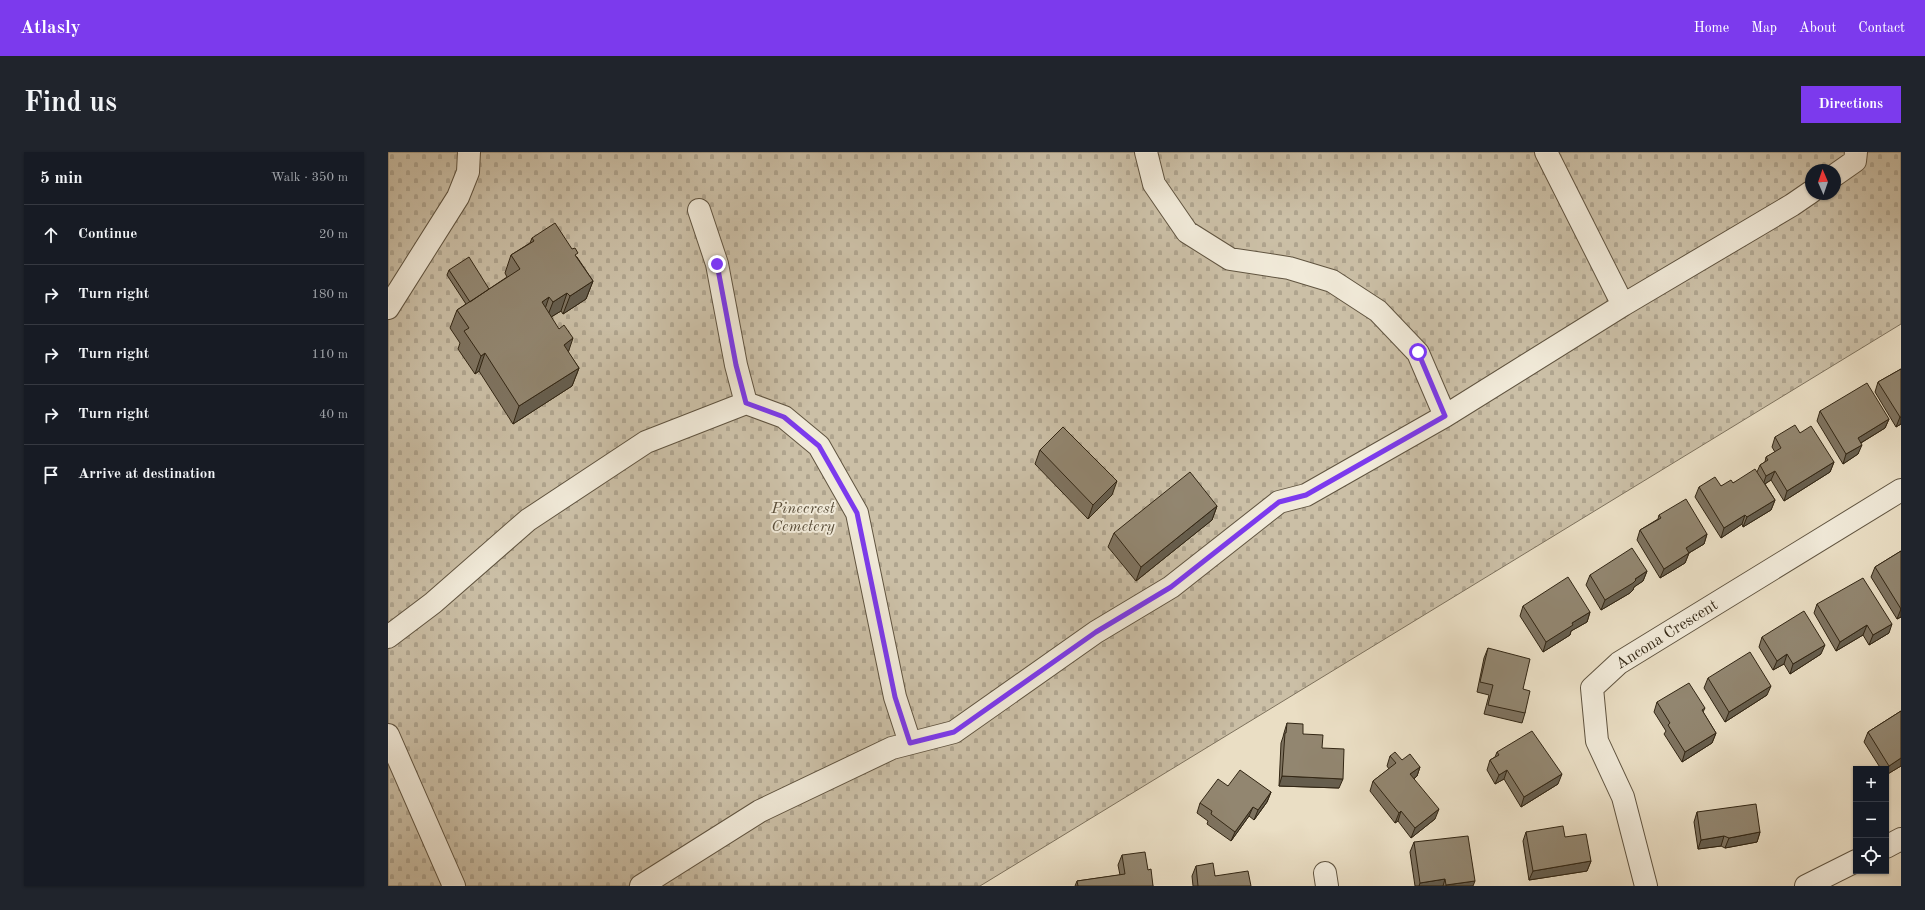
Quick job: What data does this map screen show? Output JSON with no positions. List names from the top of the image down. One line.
{"streets":{"street":["Ancona Crescent"]},"parks":["Pinecrest Cemetery"],"north":"top","page":{"header":"Atlasly","nav":["Home","Map","About","Contact"],"buttons":"Directions","title":"Find us","heading":["5 min","Walk · 350 m"],"list":[["Continue","20 m"],["Turn right","180 m"],["Turn right","110 m"],["Turn right","40 m"],"Arrive at destination"],"map_buttons":["+","−"]}}
